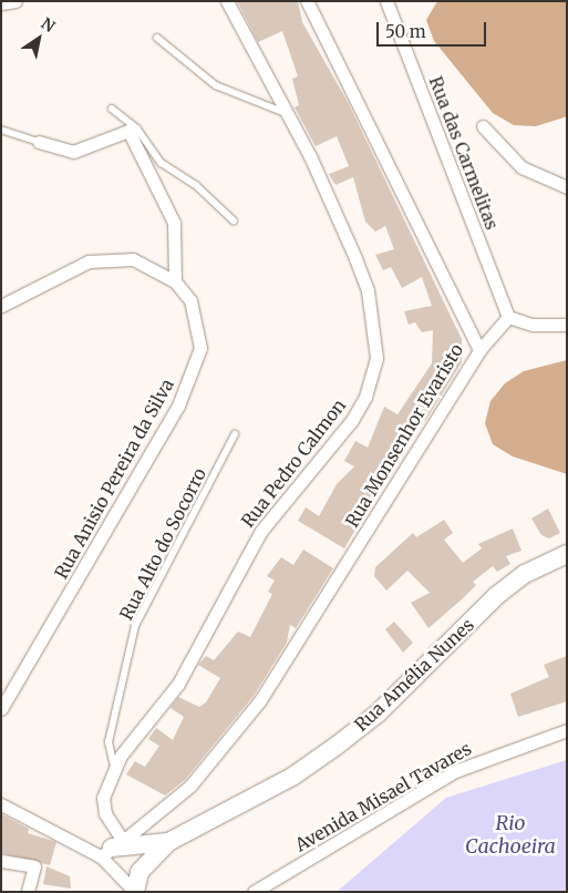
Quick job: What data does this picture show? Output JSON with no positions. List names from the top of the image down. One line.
{"streets":{"main road":["Rua Amélia Nunes"],"street":["Rua das Carmelitas","Rua Monsenhor Evaristo","Rua Pedro Calmon","Rua Anisio Pereira da Silva","Avenida Misael Tavares"],"lane":["Rua Alto do Socorro"]},"crossings":[["Rua Monsenhor Evaristo","Rua Pedro Calmon"],["Rua Pedro Calmon","Rua Alto do Socorro"]],"water":["Rio Cachoeira"],"scale_bar":"50 m","north":"top right"}
